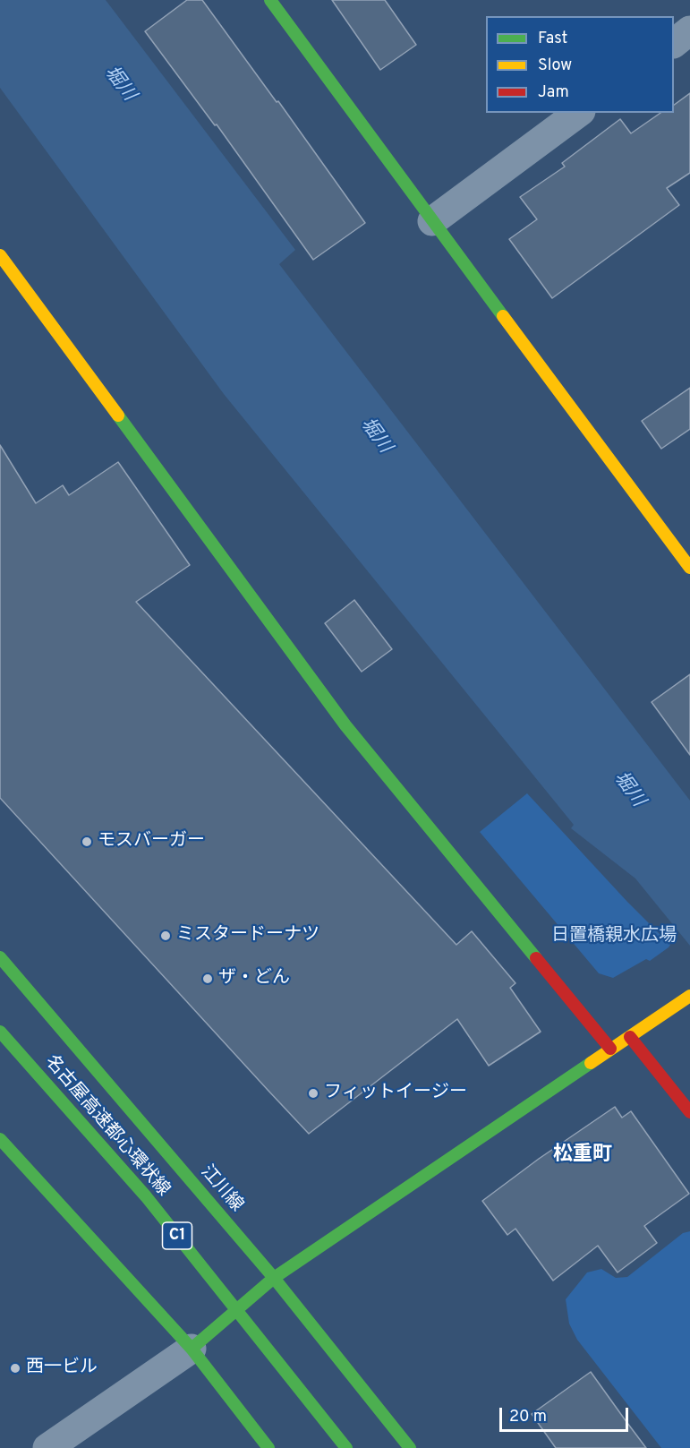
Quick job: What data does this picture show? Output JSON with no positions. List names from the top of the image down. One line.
{"streets":{"main road":["名古屋高速都心環状線","江川線","C1"]},"districts":["松重町"],"water":["堀川"],"parks":["日置橋親水広場"],"places":["モスバーガー","ミスタードーナツ","ザ・どん","フィットイージー","西一ビル"],"legend":["Fast","Slow","Jam"],"scale_bar":"20 m"}
